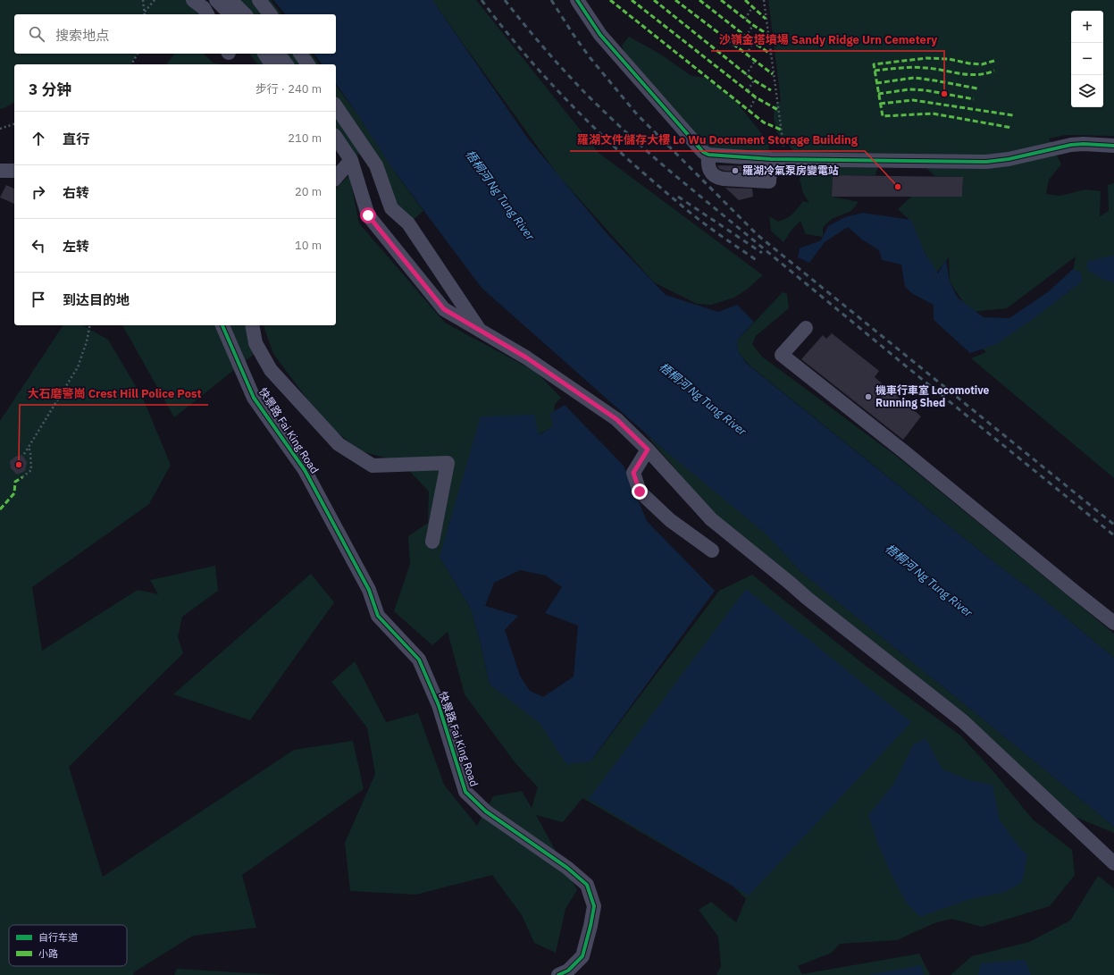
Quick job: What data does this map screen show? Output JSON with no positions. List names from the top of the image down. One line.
{"streets":{"street":["快景路 Fai King Road"]},"water":["梧桐河 Ng Tung River"],"places":["沙嶺金塔墳場 Sandy Ridge Urn Cemetery","羅湖冷氣泵房變電站","羅湖文件儲存大樓 Lo Wu Document Storage Building","機車行車室 Locomotive Running Shed","大石磨警崗 Crest Hill Police Post"],"legend":["自行车道","小路"],"page":{"map_buttons":["+","−"],"search":"搜索地点","heading":["3 分钟","步行 · 240 m"],"list":[["直行","210 m"],["右转","20 m"],["左转","10 m"],"到达目的地"]}}
